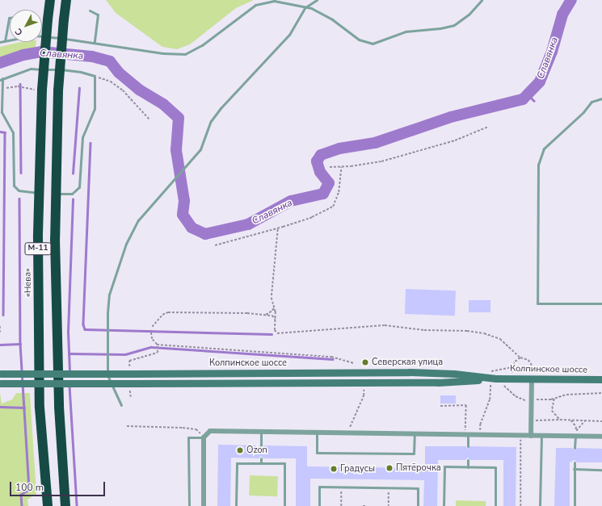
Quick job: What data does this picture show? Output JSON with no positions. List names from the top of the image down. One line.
{"streets":{"highway":["М-11","«Нева»"],"main road":["Колпинское шоссе"]},"water":["Славянка"],"places":["Северская улица","Ozon","Пятёрочка","Градусы"],"scale_bar":"100 m","north":"bottom left"}
